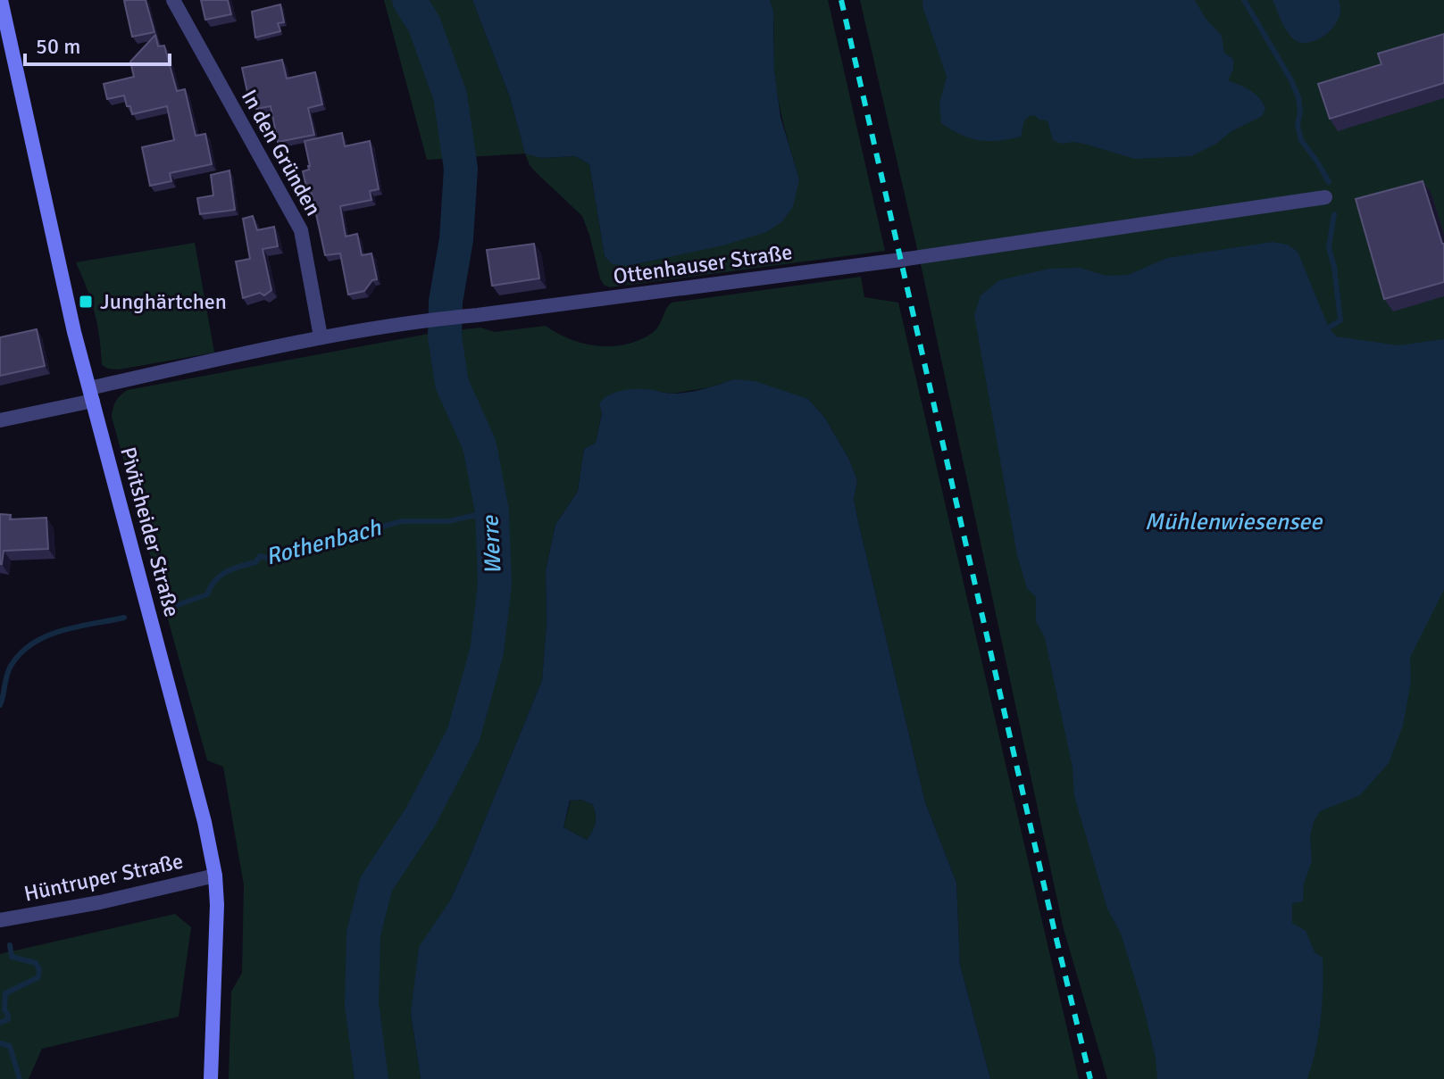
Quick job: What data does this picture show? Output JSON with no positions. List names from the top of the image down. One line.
{"streets":{"main road":["Pivitsheider Straße"],"street":["In den Gründen","Ottenhauser Straße","Hüntruper Straße"]},"crossings":[["In den Gründen","Ottenhauser Straße"],["Ottenhauser Straße","Pivitsheider Straße"],["Pivitsheider Straße","Hüntruper Straße"]],"water":["Mühlenwiesensee","Rothenbach","Werre"],"places":{"transit":["Junghärtchen"]},"scale_bar":"50 m"}
